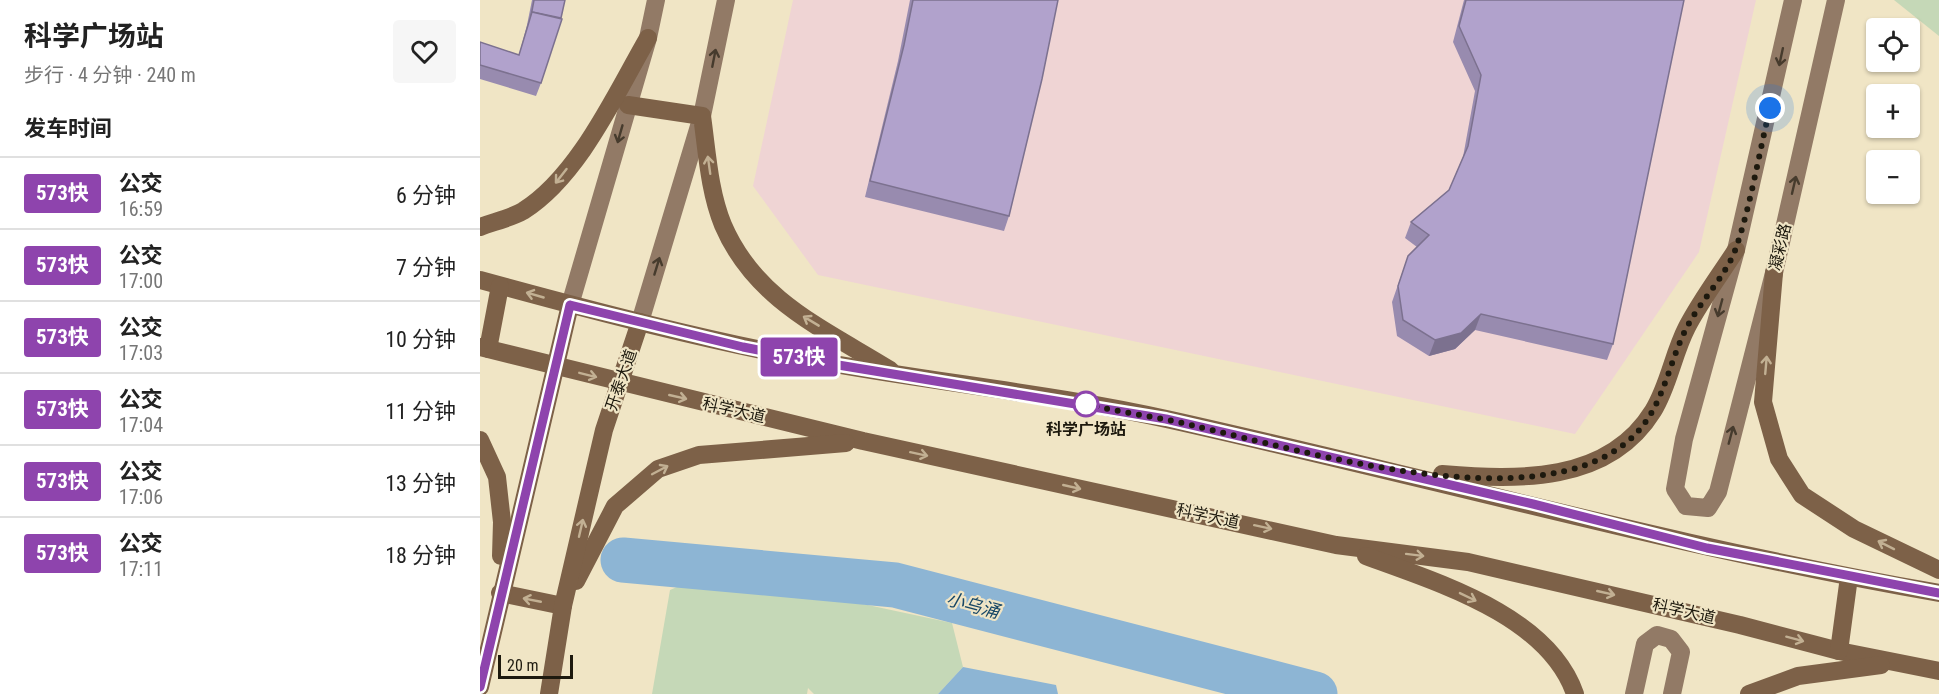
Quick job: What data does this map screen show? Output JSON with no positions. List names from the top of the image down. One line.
{"streets":{"main road":["开泰大道","科学大道"],"street":["凝彩路"]},"crossings":[["开泰大道","科学大道"]],"water":["小乌涌"],"places":["科学广场站"],"lines":["bus line 573快"],"scale_bar":"20 m","page":{"heading":[["科学广场站","步行 · 4 分钟 · 240 m"],"发车时间"],"on_map":"573快","map_buttons":["+","−"],"list":[{"mark":"573快","name":"公交","note":"16:59","value":"6 分钟"},{"mark":"573快","name":"公交","note":"17:00","value":"7 分钟"},{"mark":"573快","name":"公交","note":"17:03","value":"10 分钟"},{"mark":"573快","name":"公交","note":"17:04","value":"11 分钟"},{"mark":"573快","name":"公交","note":"17:06","value":"13 分钟"},{"mark":"573快","name":"公交","note":"17:11","value":"18 分钟"}],"scale":"20 m"}}
